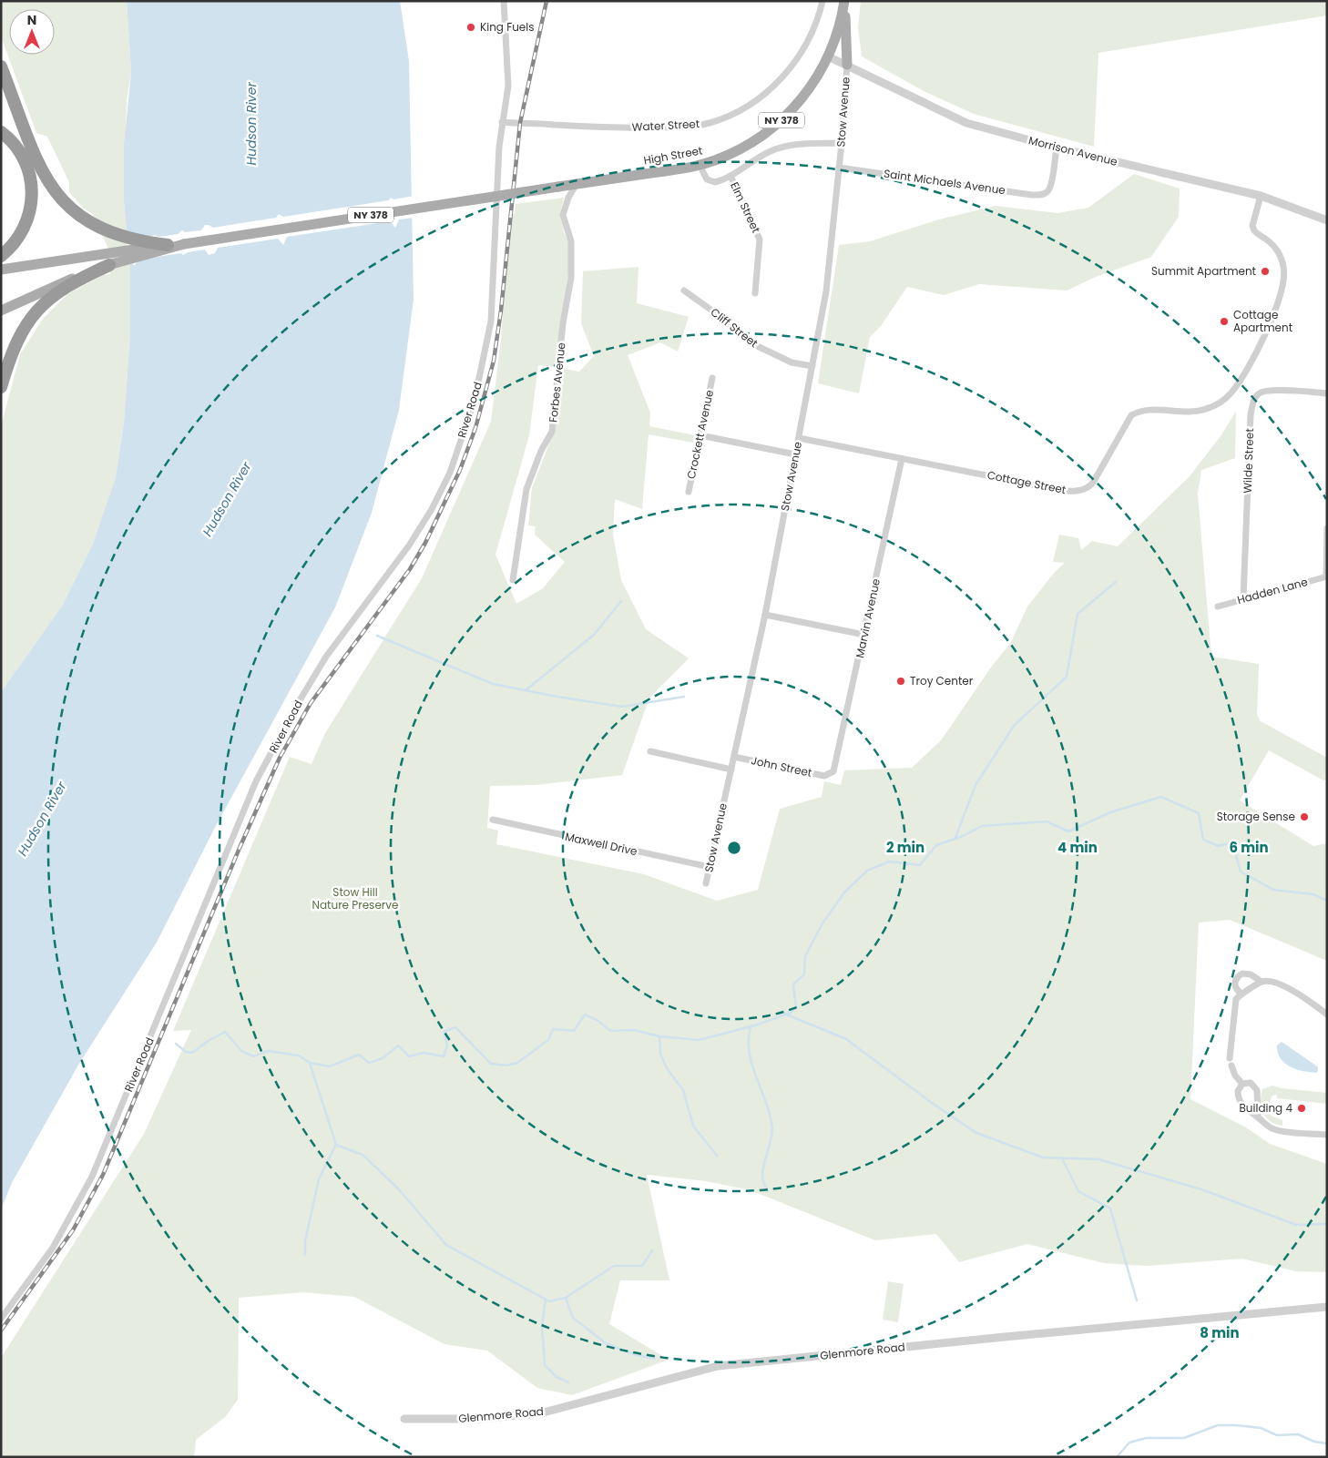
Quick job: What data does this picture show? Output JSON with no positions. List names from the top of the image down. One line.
{"streets":{"main road":["NY 378","High Street"],"street":["Stow Avenue","Water Street","Morrison Avenue","Saint Michaels Avenue","Elm Street","Cliff Street","Forbes Avenue","River Road","Crockett Avenue","Wilde Street","Cottage Street","Hadden Lane","Marvin Avenue","John Street","Maxwell Drive","Glenmore Road"]},"crossings":[["Stow Avenue","Morrison Avenue"],["Stow Avenue","Saint Michaels Avenue"],["Stow Avenue","Cliff Street"],["Stow Avenue","Cottage Street"],["Stow Avenue","John Street"],["Stow Avenue","Maxwell Drive"],["NY 378","High Street"],["Water Street","River Road"],["Morrison Avenue","High Street"],["Morrison Avenue","Saint Michaels Avenue"],["Morrison Avenue","Cottage Street"],["High Street","Forbes Avenue"],["Wilde Street","Hadden Lane"],["Cottage Street","Marvin Avenue"],["Marvin Avenue","John Street"]],"water":["Hudson River"],"parks":["Stow Hill Nature Preserve"],"places":["King Fuels","Summit Apartment","Cottage Apartment","Troy Center","Storage Sense","Building 4"],"north":"top","rings":["2 min","4 min","6 min","8 min"]}
